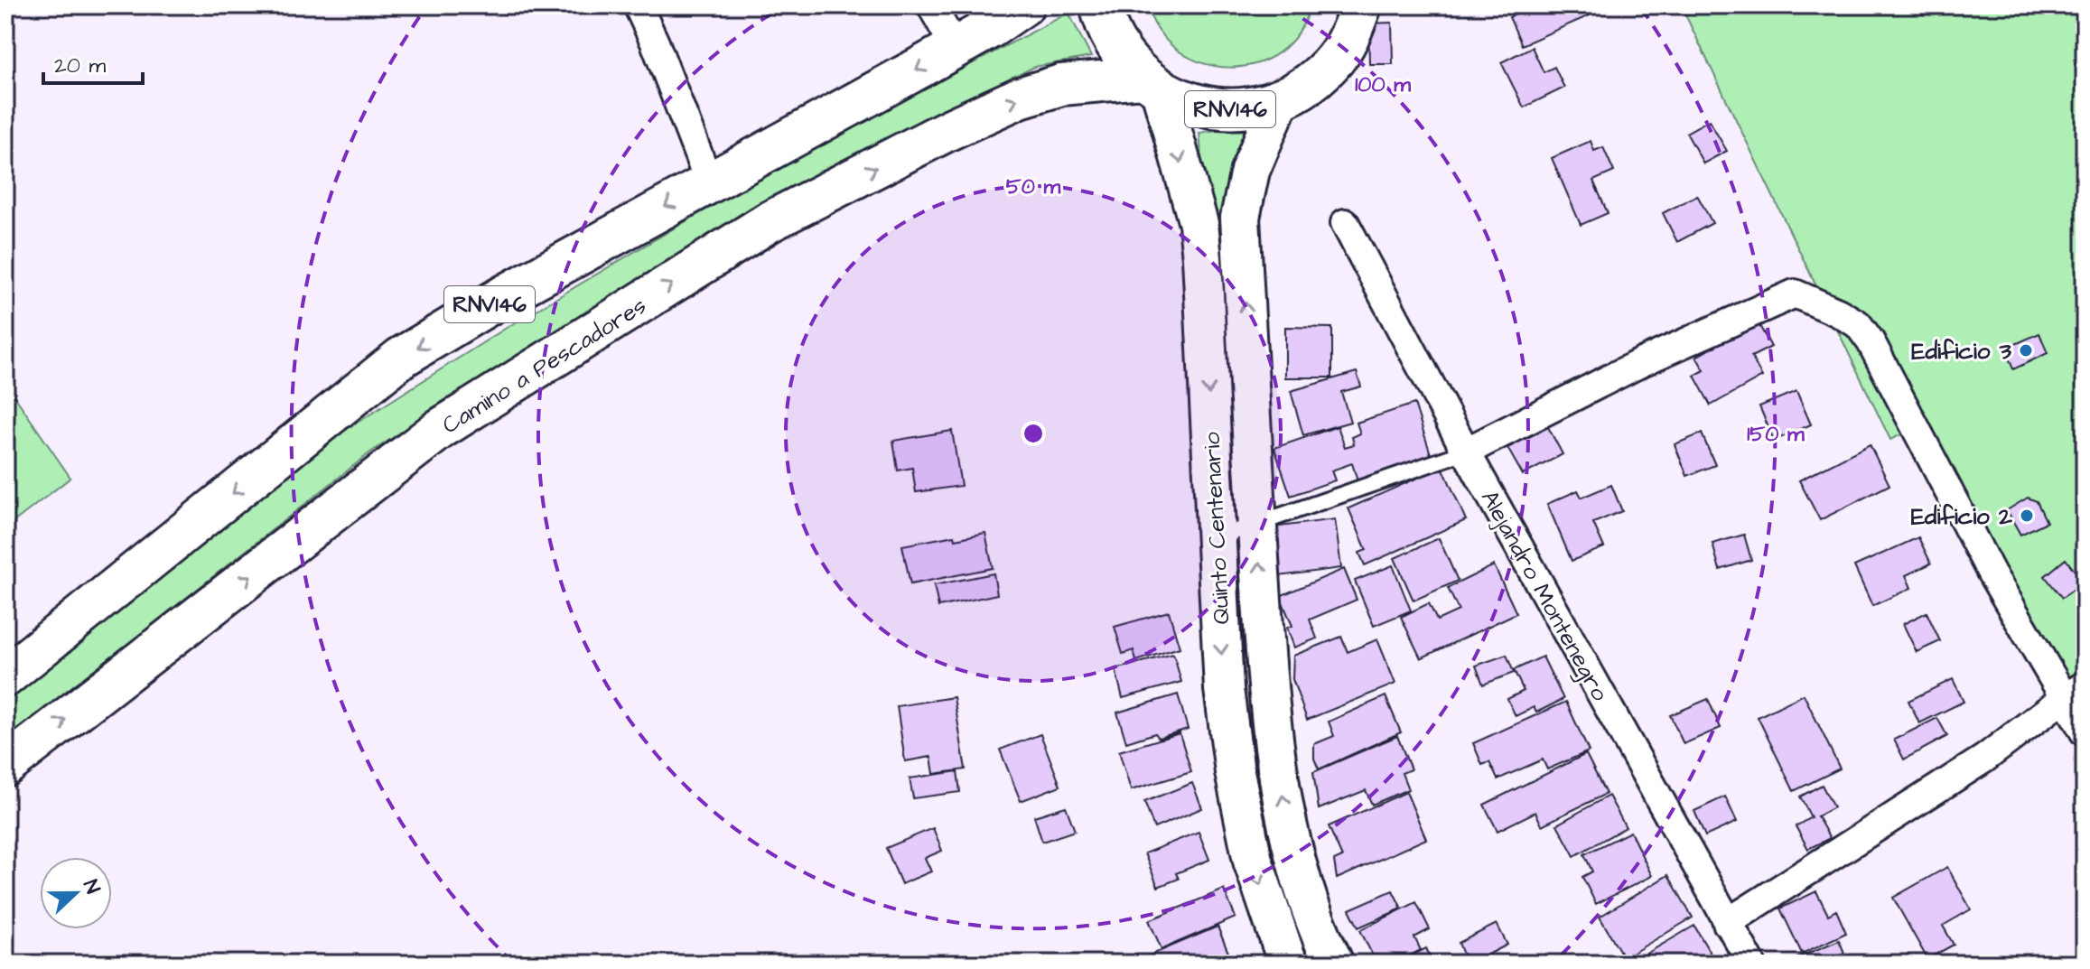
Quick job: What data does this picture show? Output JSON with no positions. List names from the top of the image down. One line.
{"streets":{"highway":["RNV146","Camino a Pescadores"],"main road":["Quinto Centenario"],"street":["Alejandro Montenegro"]},"crossings":[["RNV146","Camino a Pescadores"],["RNV146","Quinto Centenario"],["Camino a Pescadores","Quinto Centenario"]],"places":["Edificio 3","Edificio 2"],"scale_bar":"20 m","north":"right","rings":["100 m","50 m","150 m"]}
